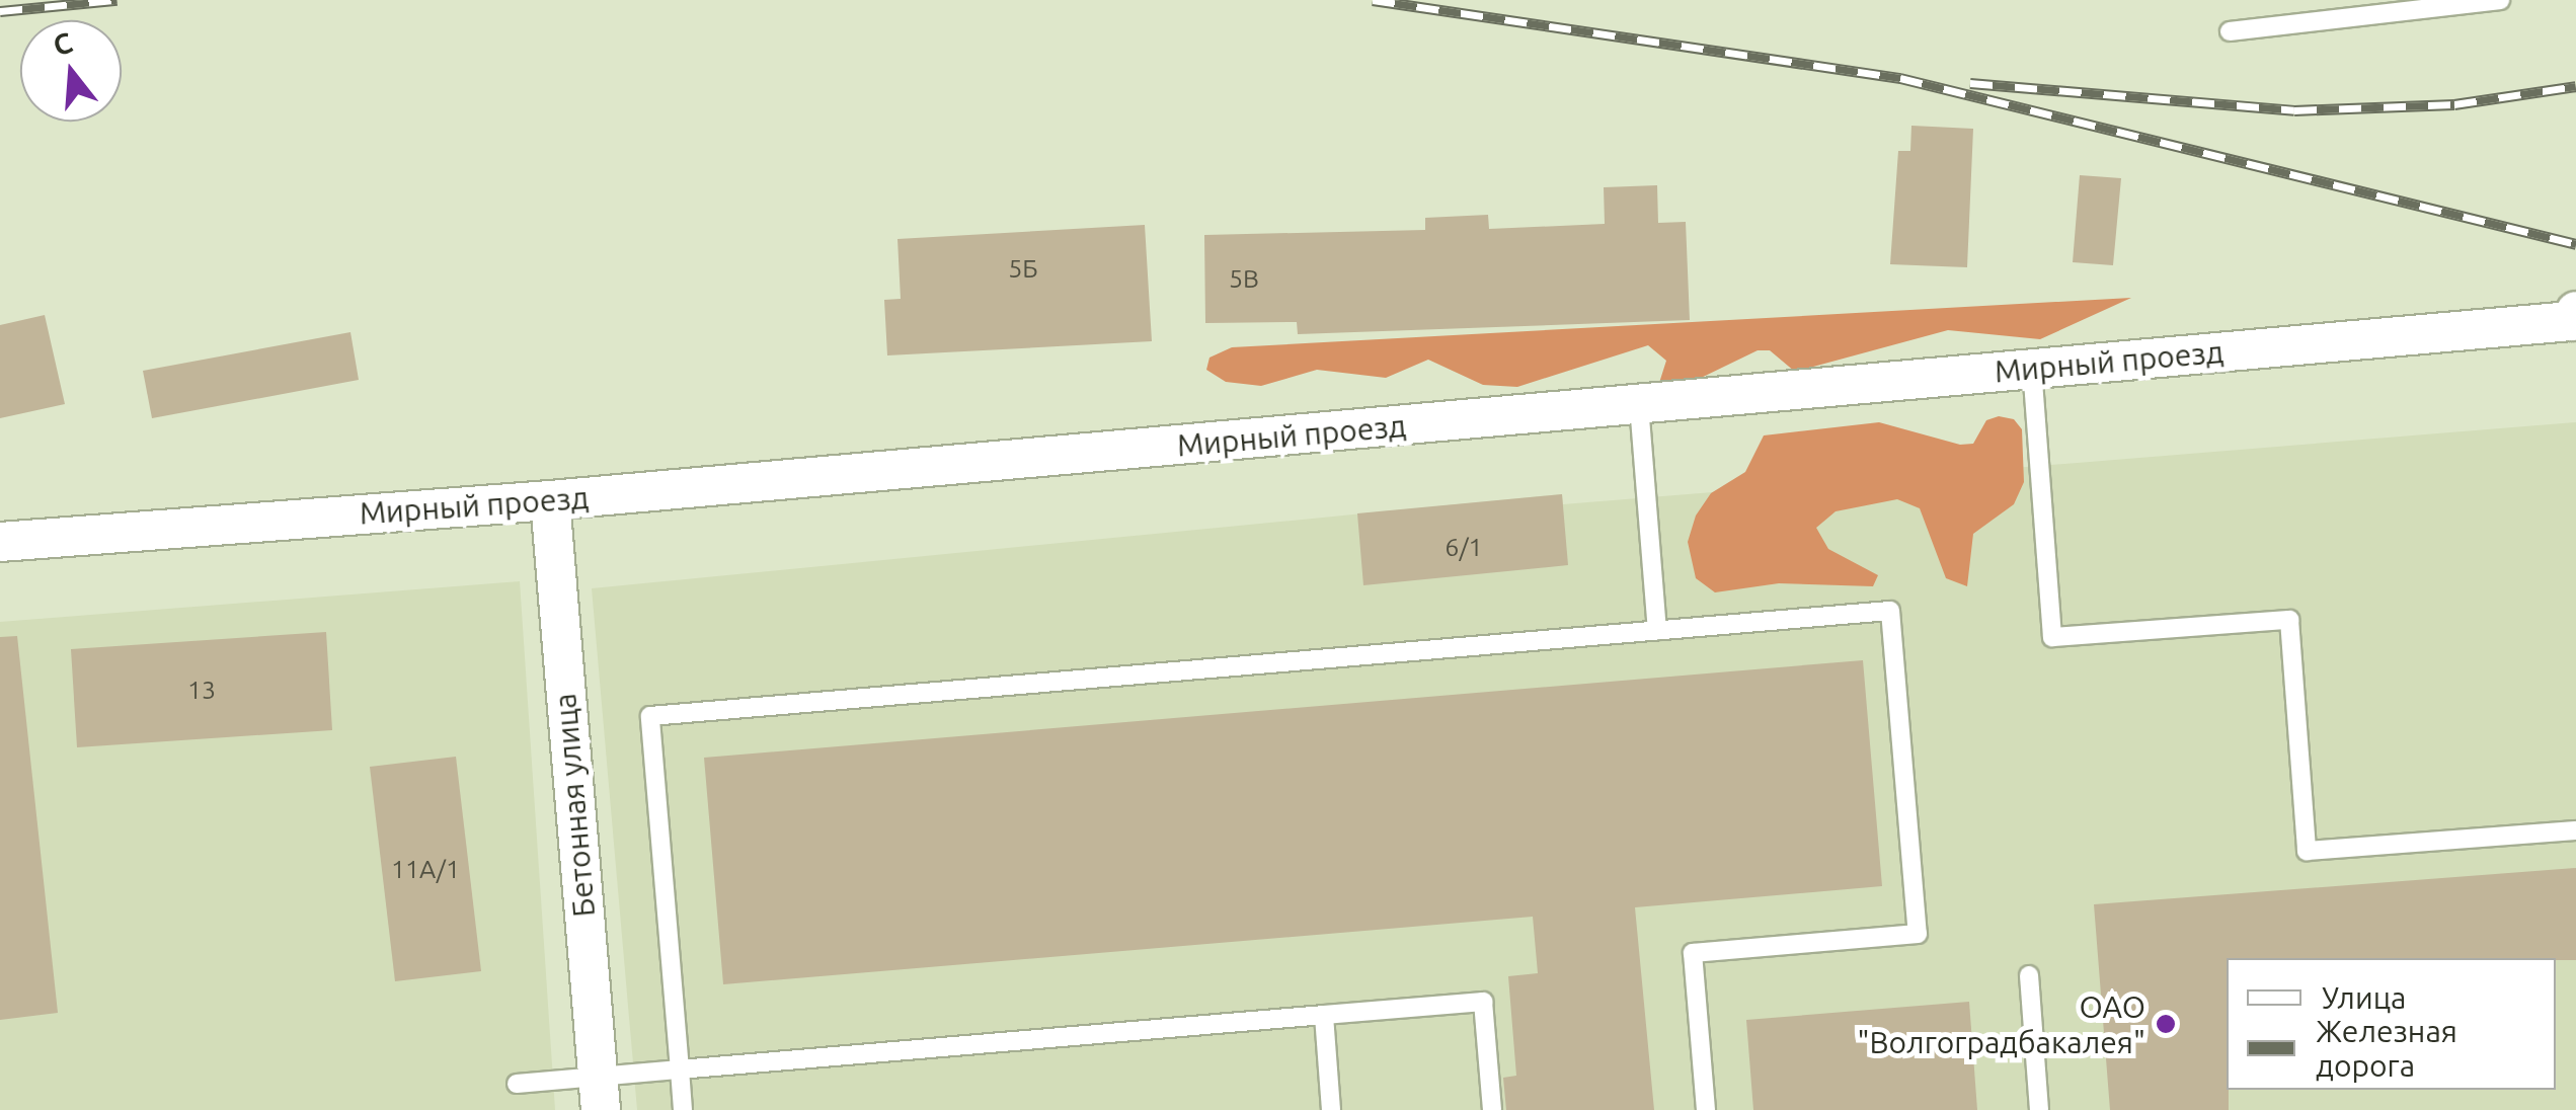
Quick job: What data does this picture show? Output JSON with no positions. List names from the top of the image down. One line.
{"streets":{"street":["Мирный проезд","Бетонная улица"]},"crossings":[["Мирный проезд","Бетонная улица"]],"places":["ОАО \"Волгоградбакалея\""],"house_numbers":["5Б","5В","6/1","13","11А/1"],"legend":["Улица","Железная дорога"],"north":"top"}
